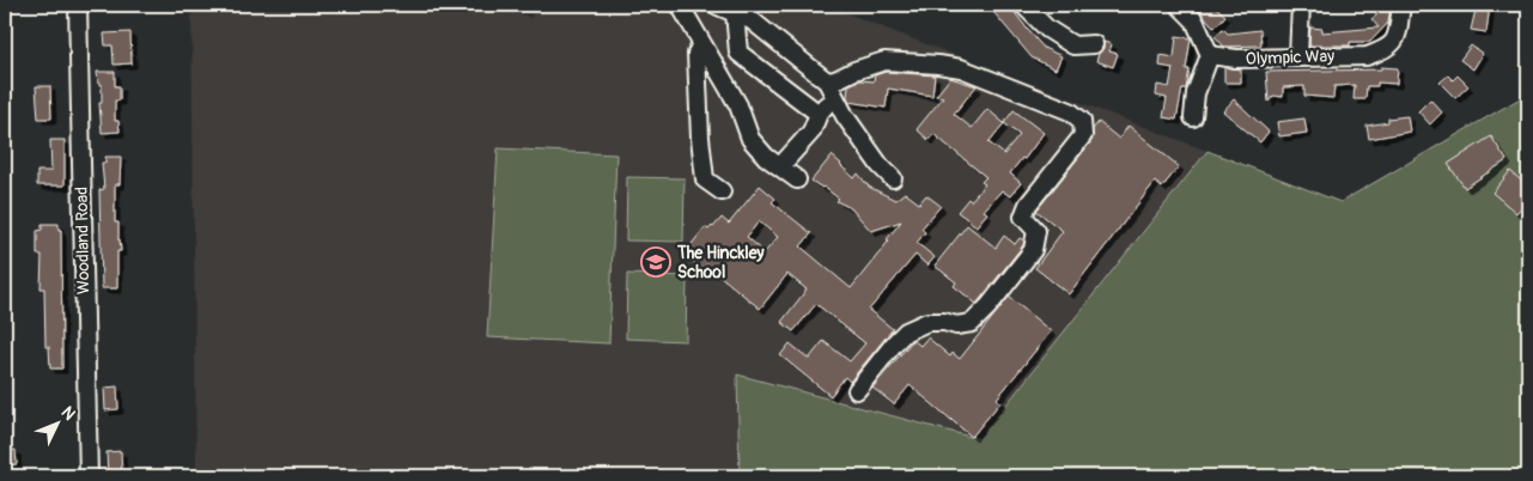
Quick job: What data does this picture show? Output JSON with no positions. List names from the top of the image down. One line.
{"streets":{"street":["Olympic Way","Woodland Road"]},"places":{"school or university":["The Hinckley School"]},"north":"top right"}
